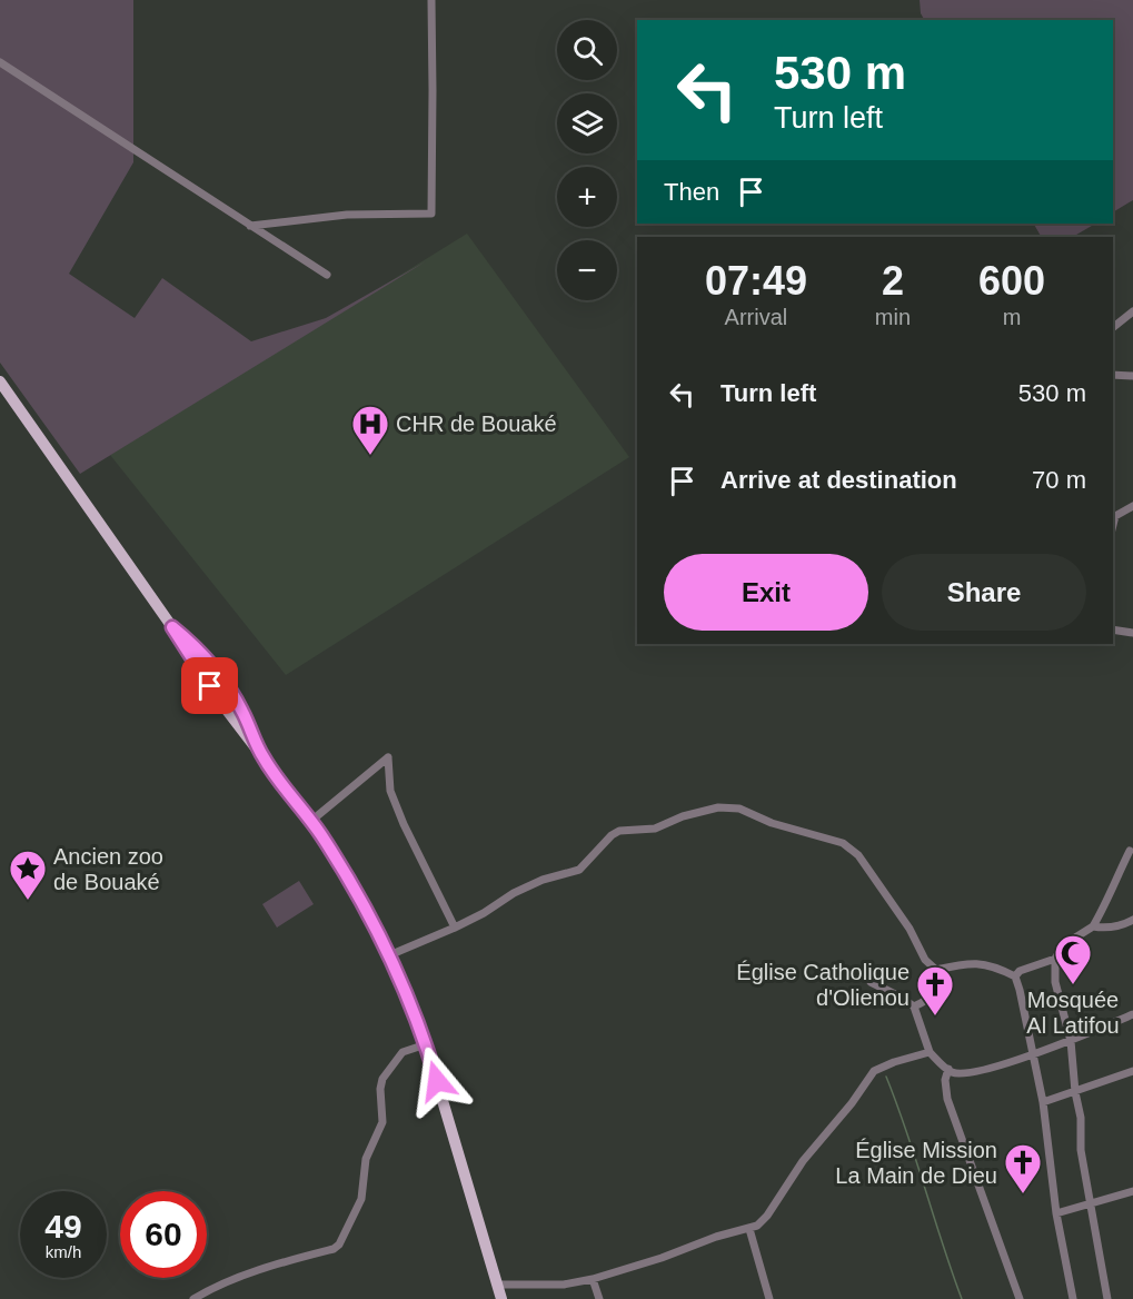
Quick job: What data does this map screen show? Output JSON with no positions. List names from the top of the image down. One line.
{"places":{"hospital":["CHR de Bouaké"],"place":["Ancien zoo de Bouaké"],"mosque":["Mosquée Al Latifou"],"church":["Église Catholique d'Olienou","Église Mission La Main de Dieu"]},"page":{"map_buttons":["+","−"],"turn":["530 m","Turn left"],"then":"Then","eta":["07:49","Arrival","2","min","600","m"],"list":[{"name":"Turn left","value":"530 m"},{"name":"Arrive at destination","value":"70 m"}],"buttons":["Exit","Share"],"speed":"49 km/h","limit":"60"}}
